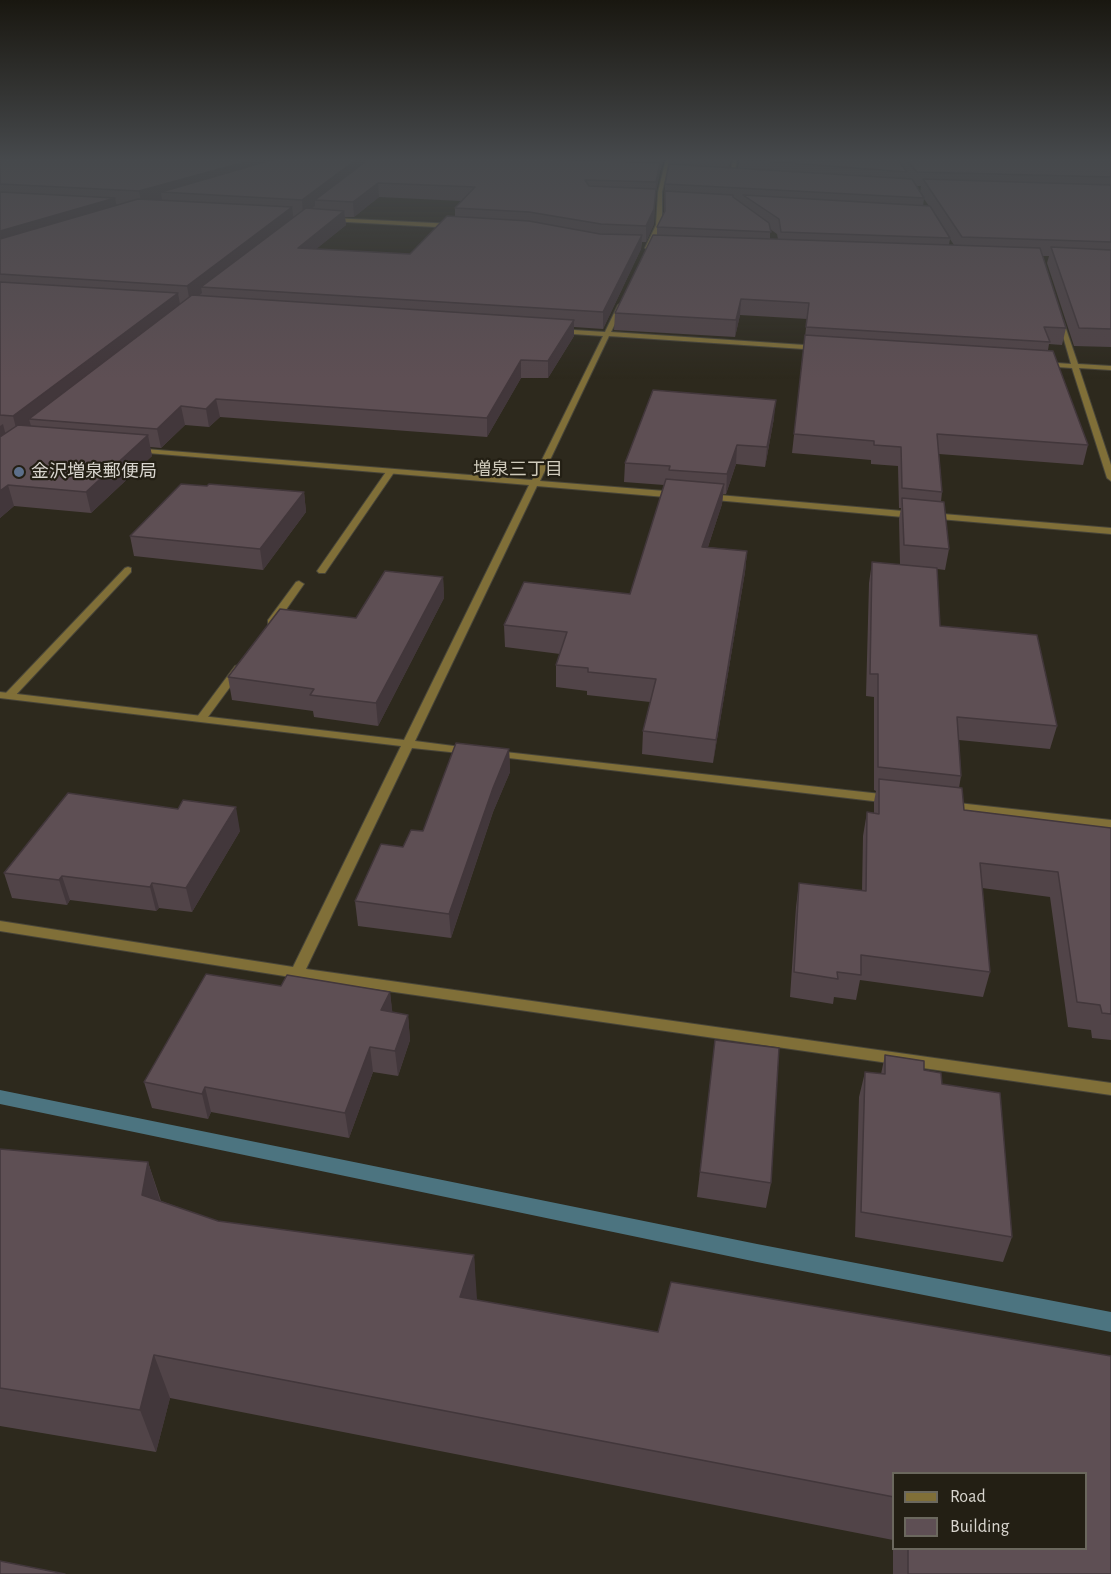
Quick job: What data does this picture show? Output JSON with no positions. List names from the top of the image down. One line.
{"districts":["増泉三丁目"],"places":["金沢増泉郵便局"],"legend":["Road","Building"]}
